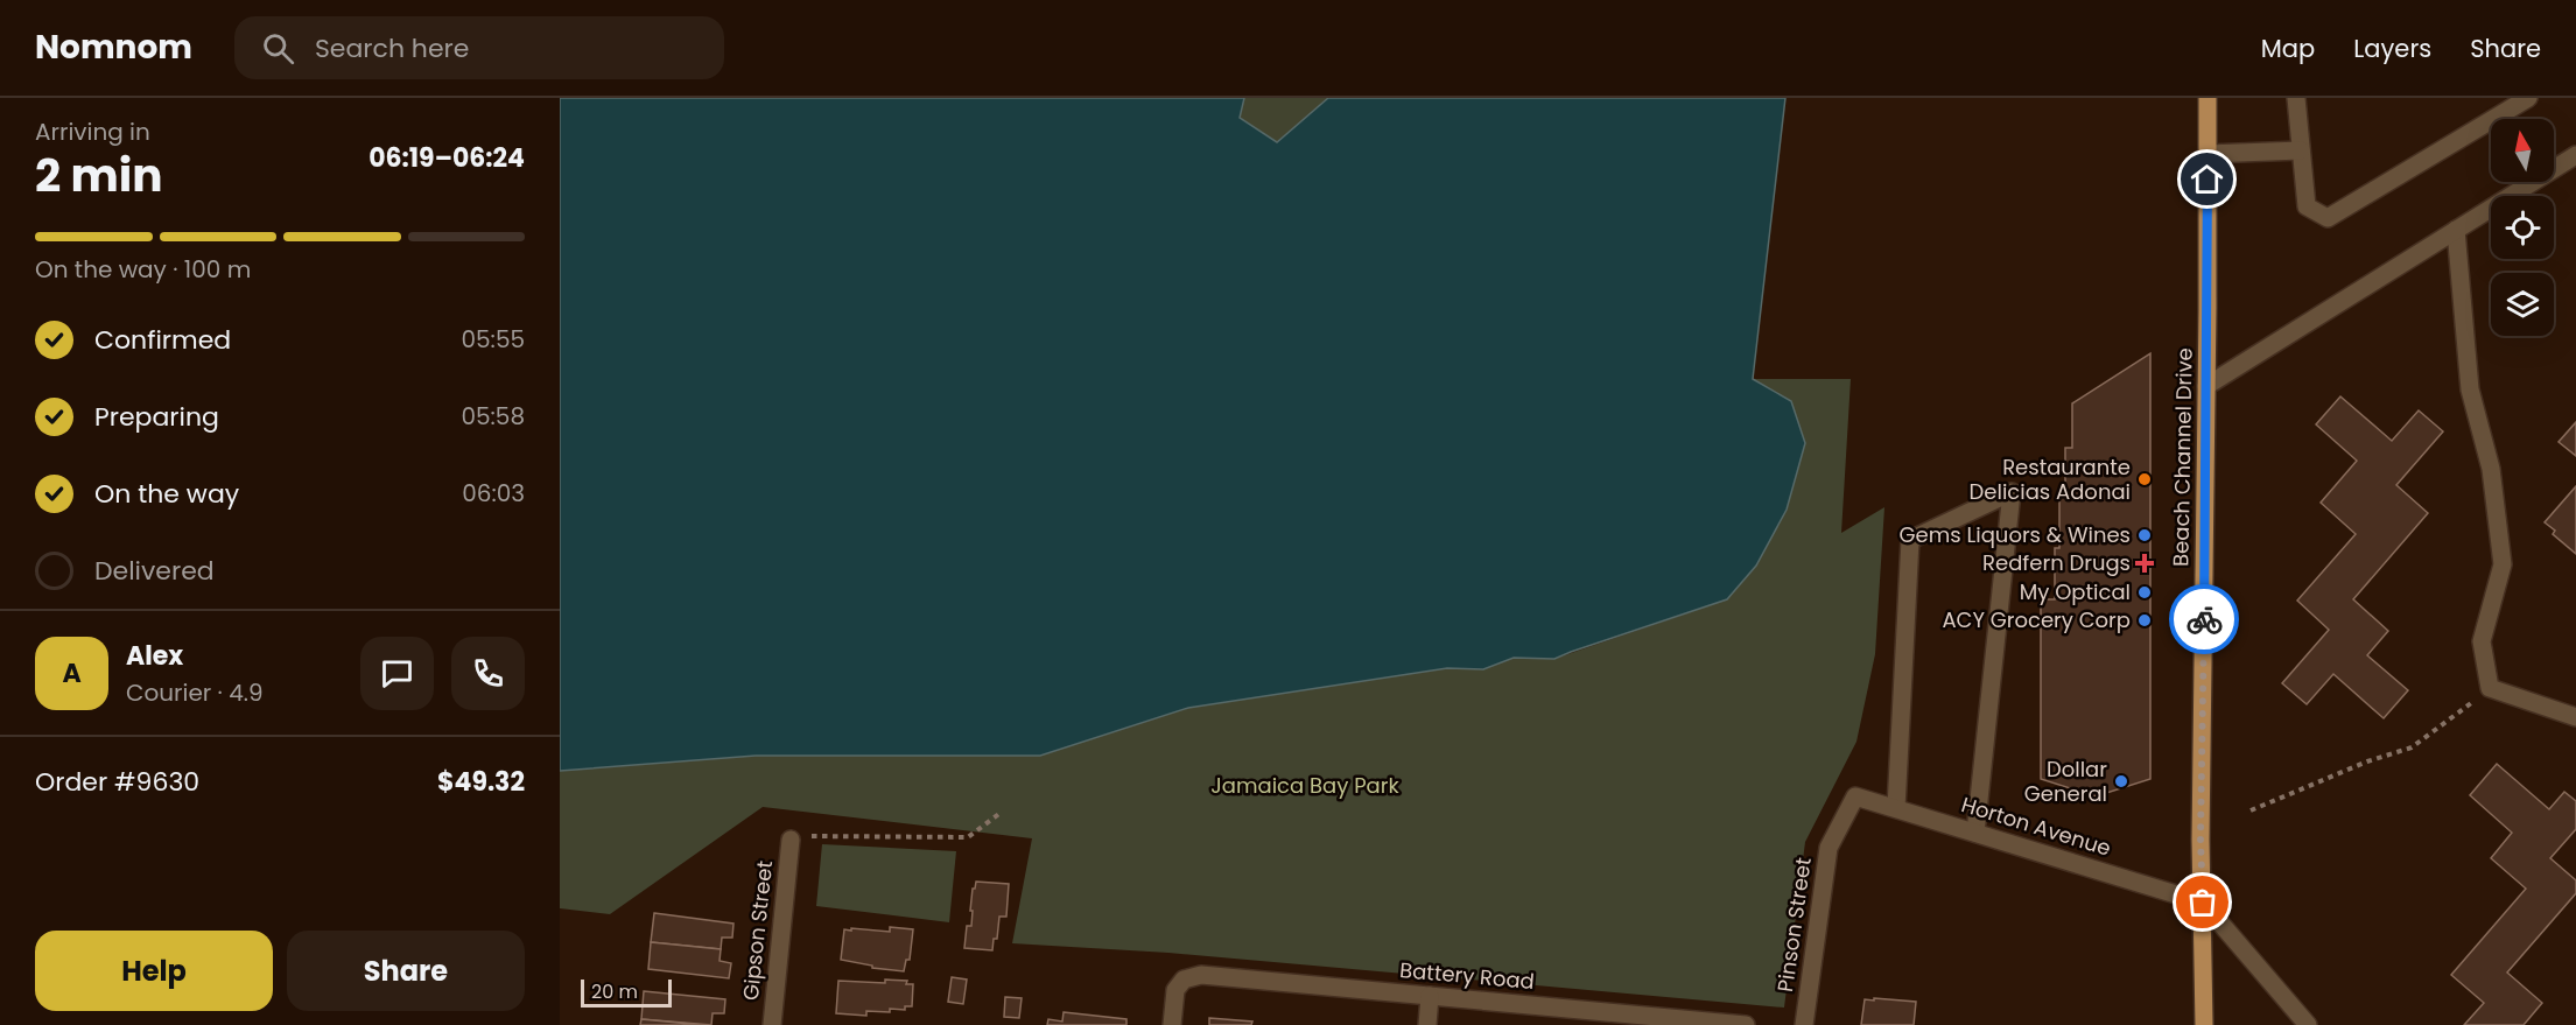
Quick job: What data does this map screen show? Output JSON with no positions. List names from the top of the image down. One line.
{"streets":{"main road":["Beach Channel Drive"],"street":["Horton Avenue","Pinson Street","Gipson Street","Battery Road"]},"crossings":[["Beach Channel Drive","Horton Avenue"],["Horton Avenue","Pinson Street"]],"parks":["Jamaica Bay Park"],"places":{"other":["Restaurante Delicias Adonai","Gems Liquors & Wines","My Optical","ACY Grocery Corp","Dollar General"],"health":["Redfern Drugs"]},"scale_bar":"20 m","north":"top","page":{"header":"Nomnom","search":"Search here","nav":["Map","Layers","Share"],"heading":["2 min","Arriving in","06:19–06:24"],"panel":["Alex","Courier · 4.9","Order #9630","$49.32"],"bar":"On the way · 100 m","list":[["Confirmed","05:55"],["Preparing","05:58"],["On the way","06:03"],"Delivered"],"round":"A","buttons":["Help","Share"],"scale":"20 m"}}
